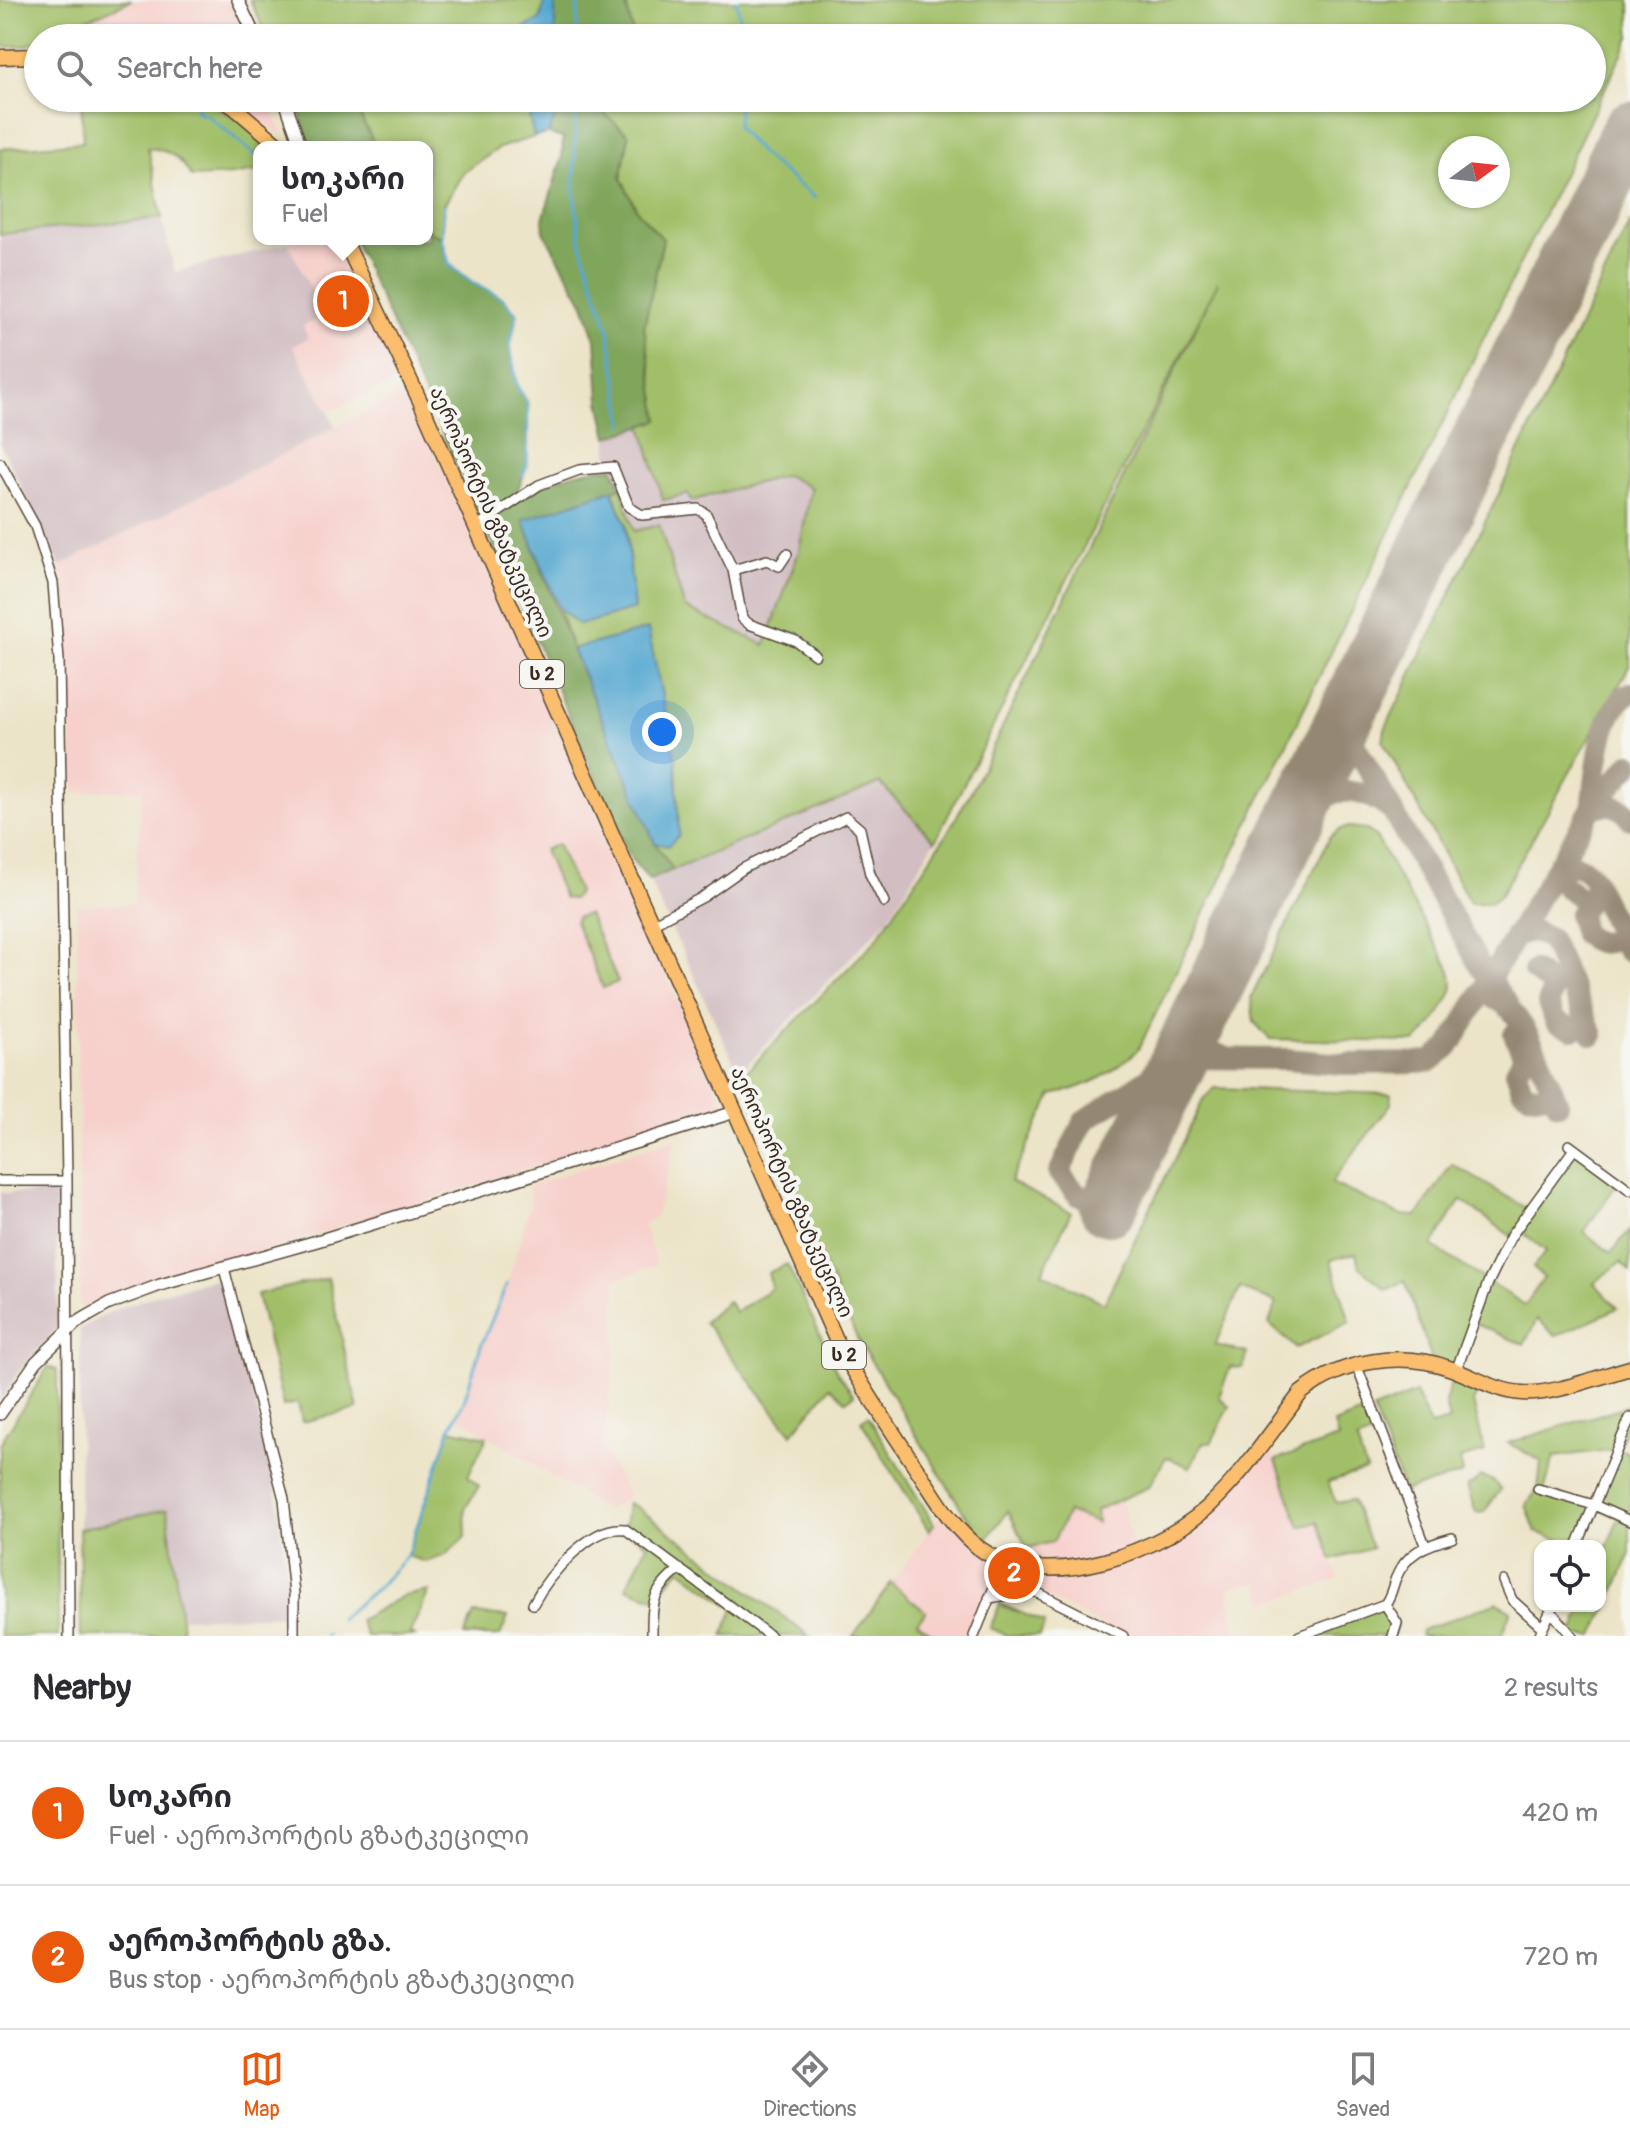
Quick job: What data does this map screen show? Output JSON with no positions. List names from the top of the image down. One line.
{"streets":{"highway":["აეროპორტის გზატკეცილი","ს 2"]},"north":"right","page":{"search":"Search here","popup":["სოკარი","Fuel"],"pins":["1","2"],"heading":["Nearby","2 results"],"list":[{"mark":"1","name":"სოკარი","note":"Fuel · აეროპორტის გზატკეცილი","value":"420 m"},{"mark":"2","name":"აეროპორტის გზა.","note":"Bus stop · აეროპორტის გზატკეცილი","value":"720 m"}],"nav":["Map","Directions","Saved"]}}
